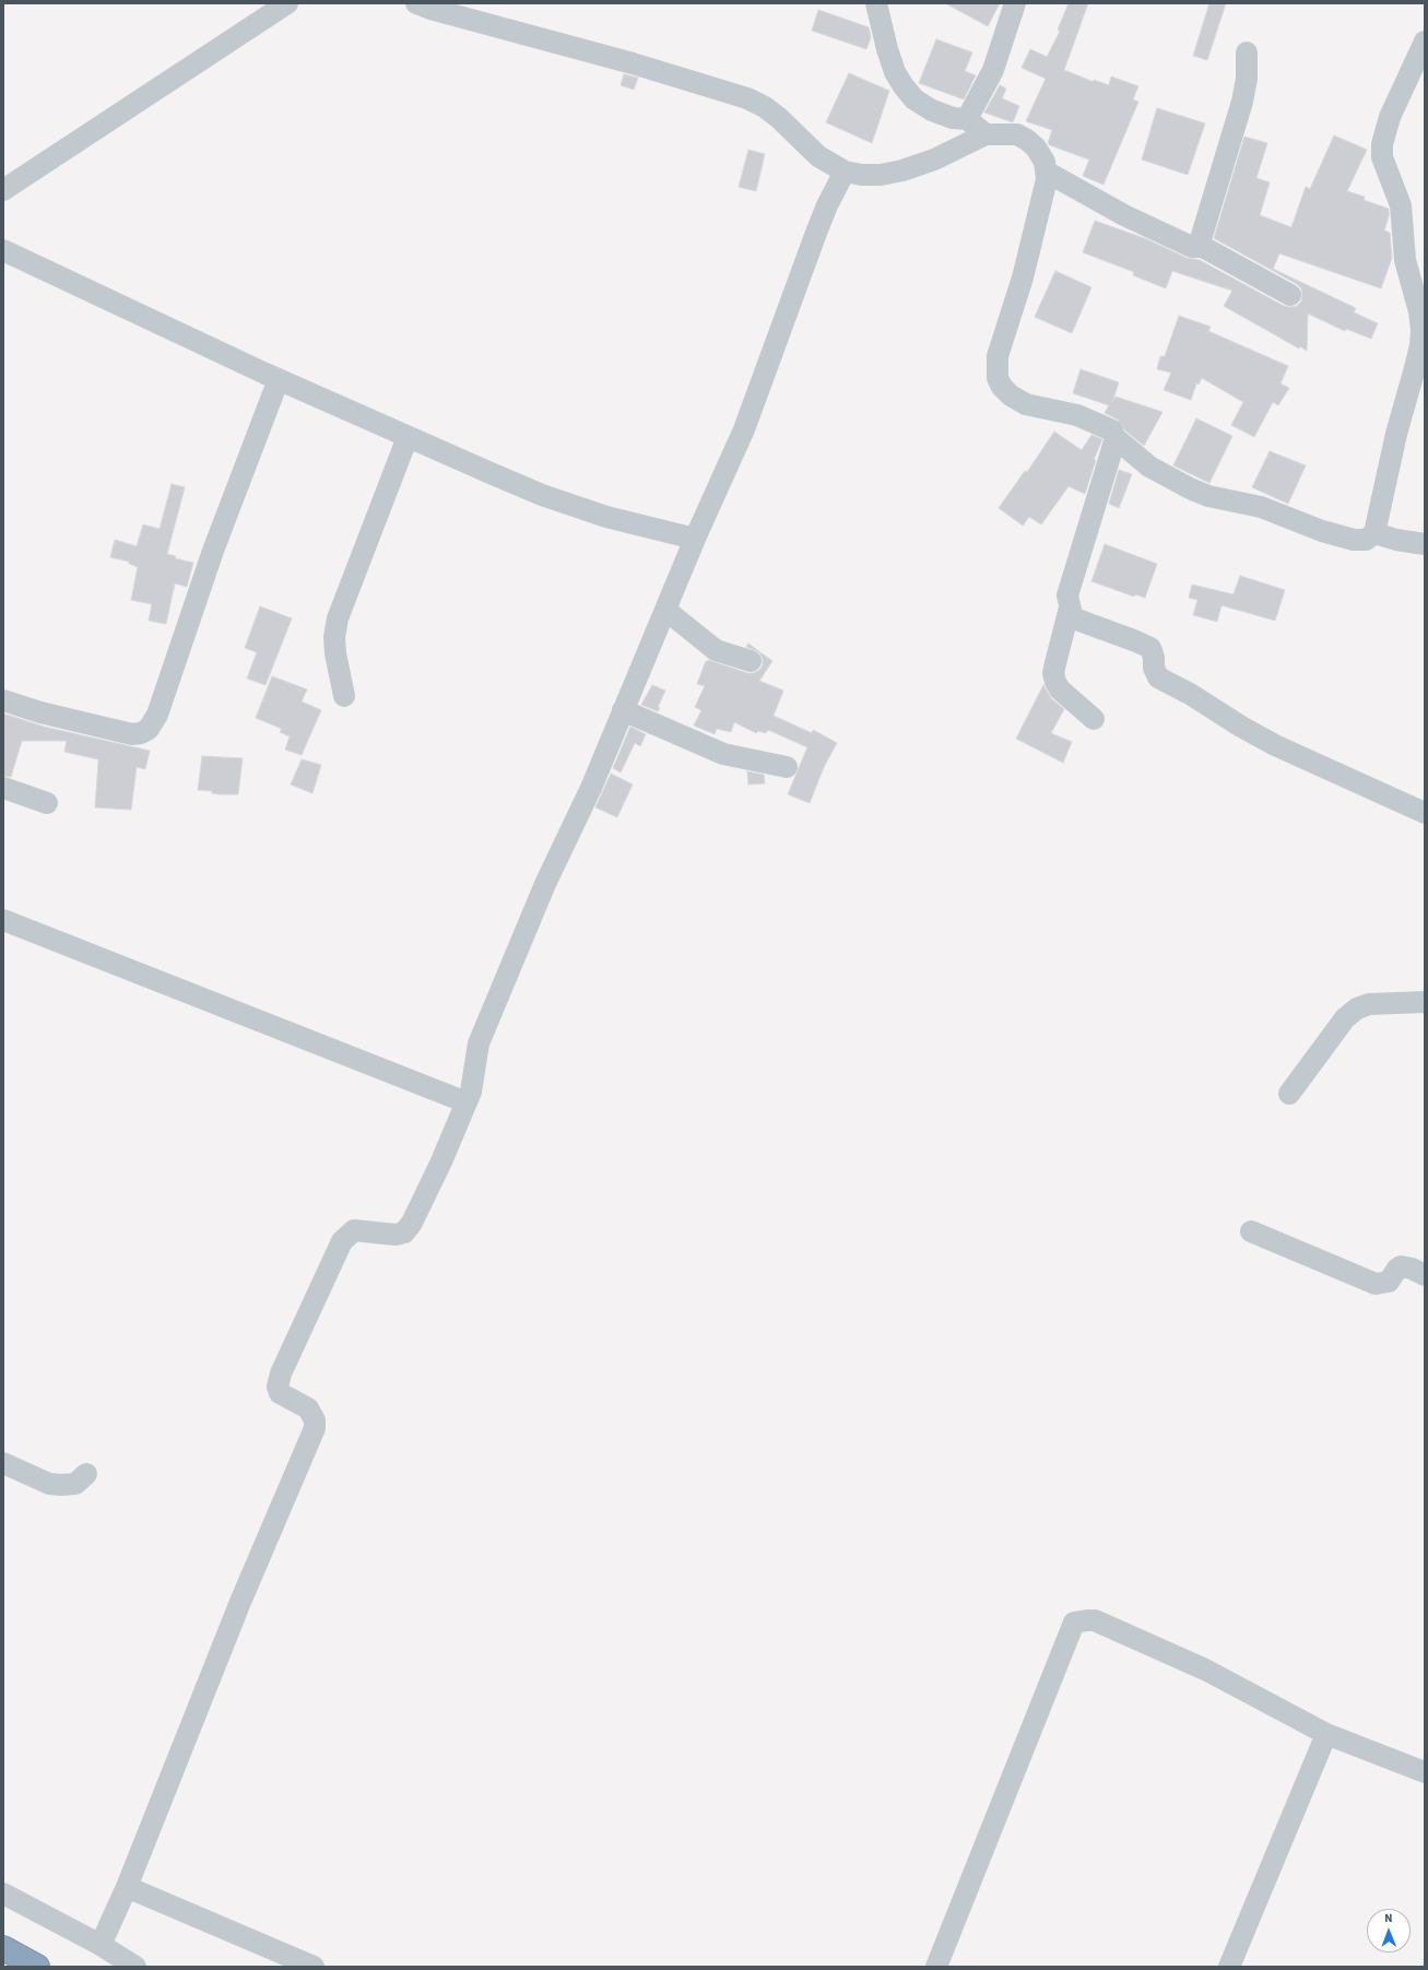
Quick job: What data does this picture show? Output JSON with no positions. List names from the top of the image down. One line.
{"north":"top"}
